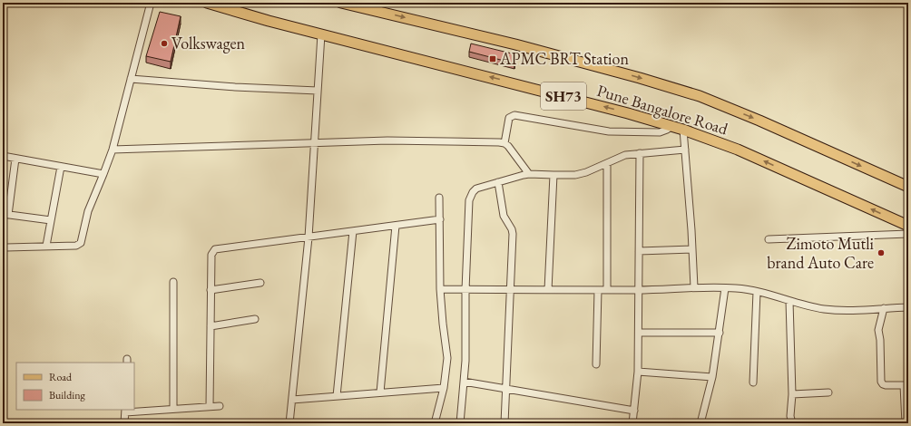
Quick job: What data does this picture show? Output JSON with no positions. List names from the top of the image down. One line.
{"streets":{"main road":["SH73","Pune Bangalore Road"]},"places":{"other":["Volkswagen","Zimoto Mutli brand Auto Care"],"transit":["APMC BRT Station"]},"legend":["Road","Building"]}
